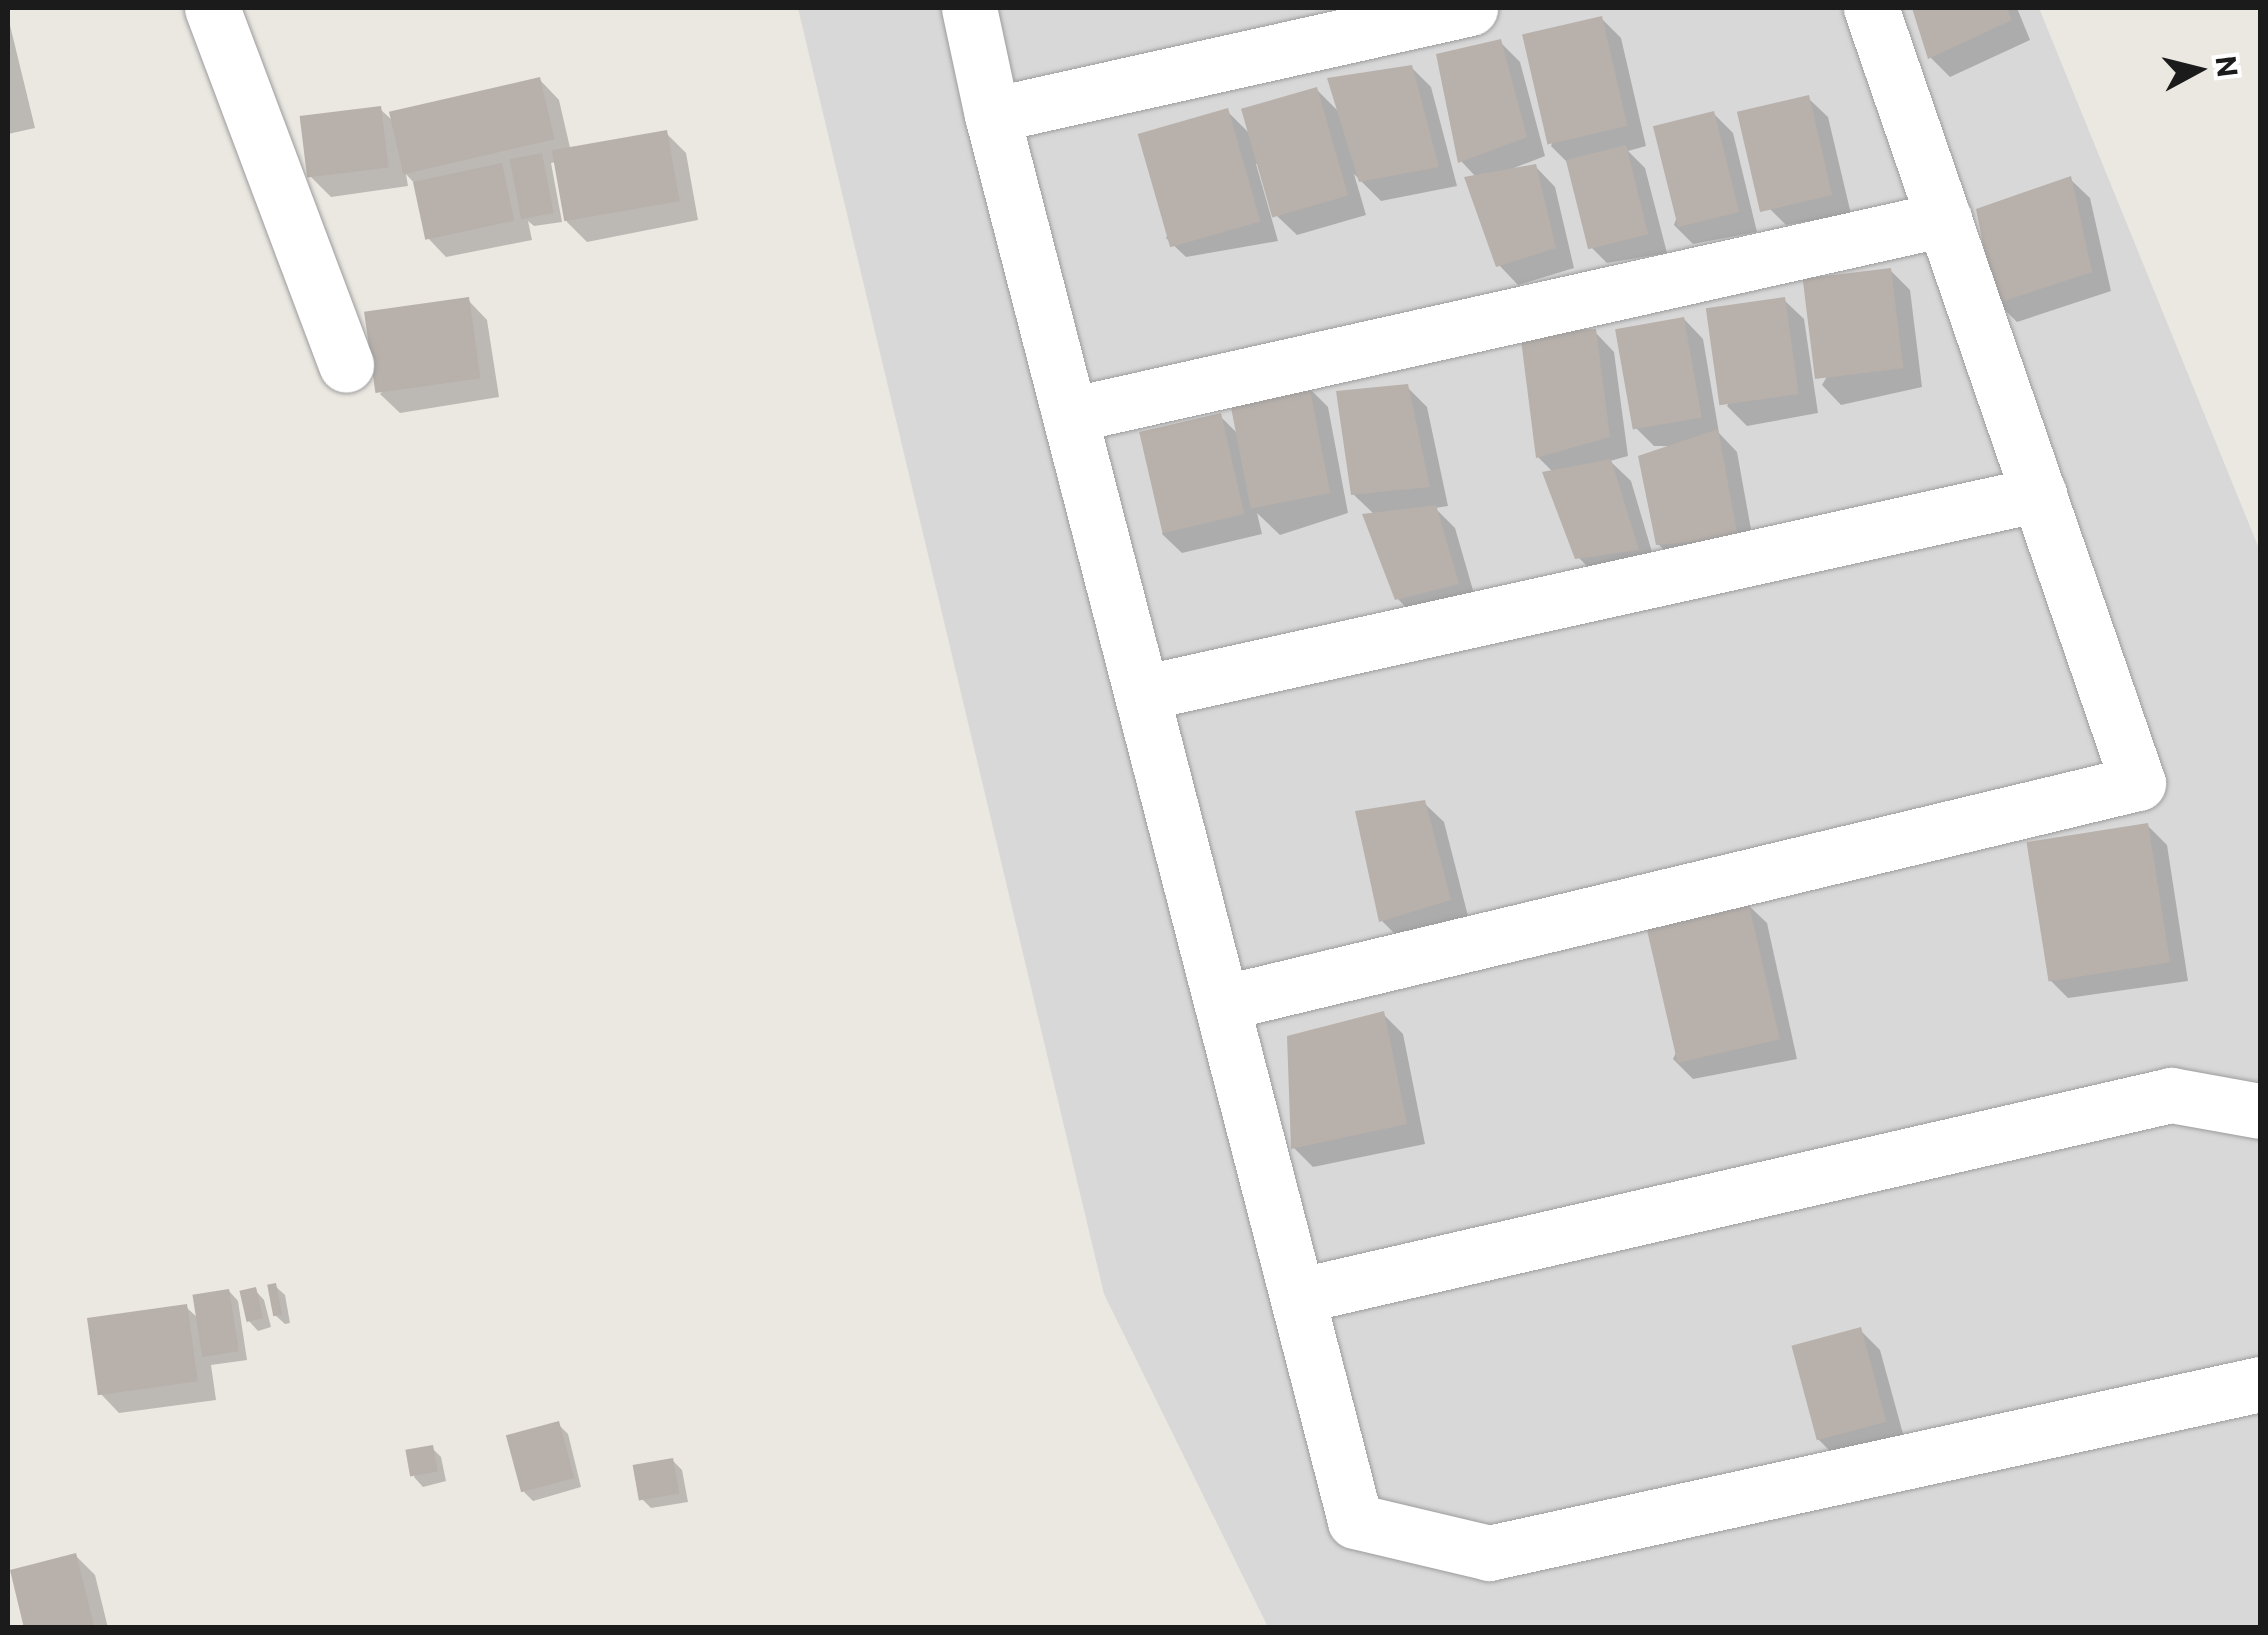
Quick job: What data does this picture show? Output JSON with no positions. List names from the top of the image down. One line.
{"north":"right"}
